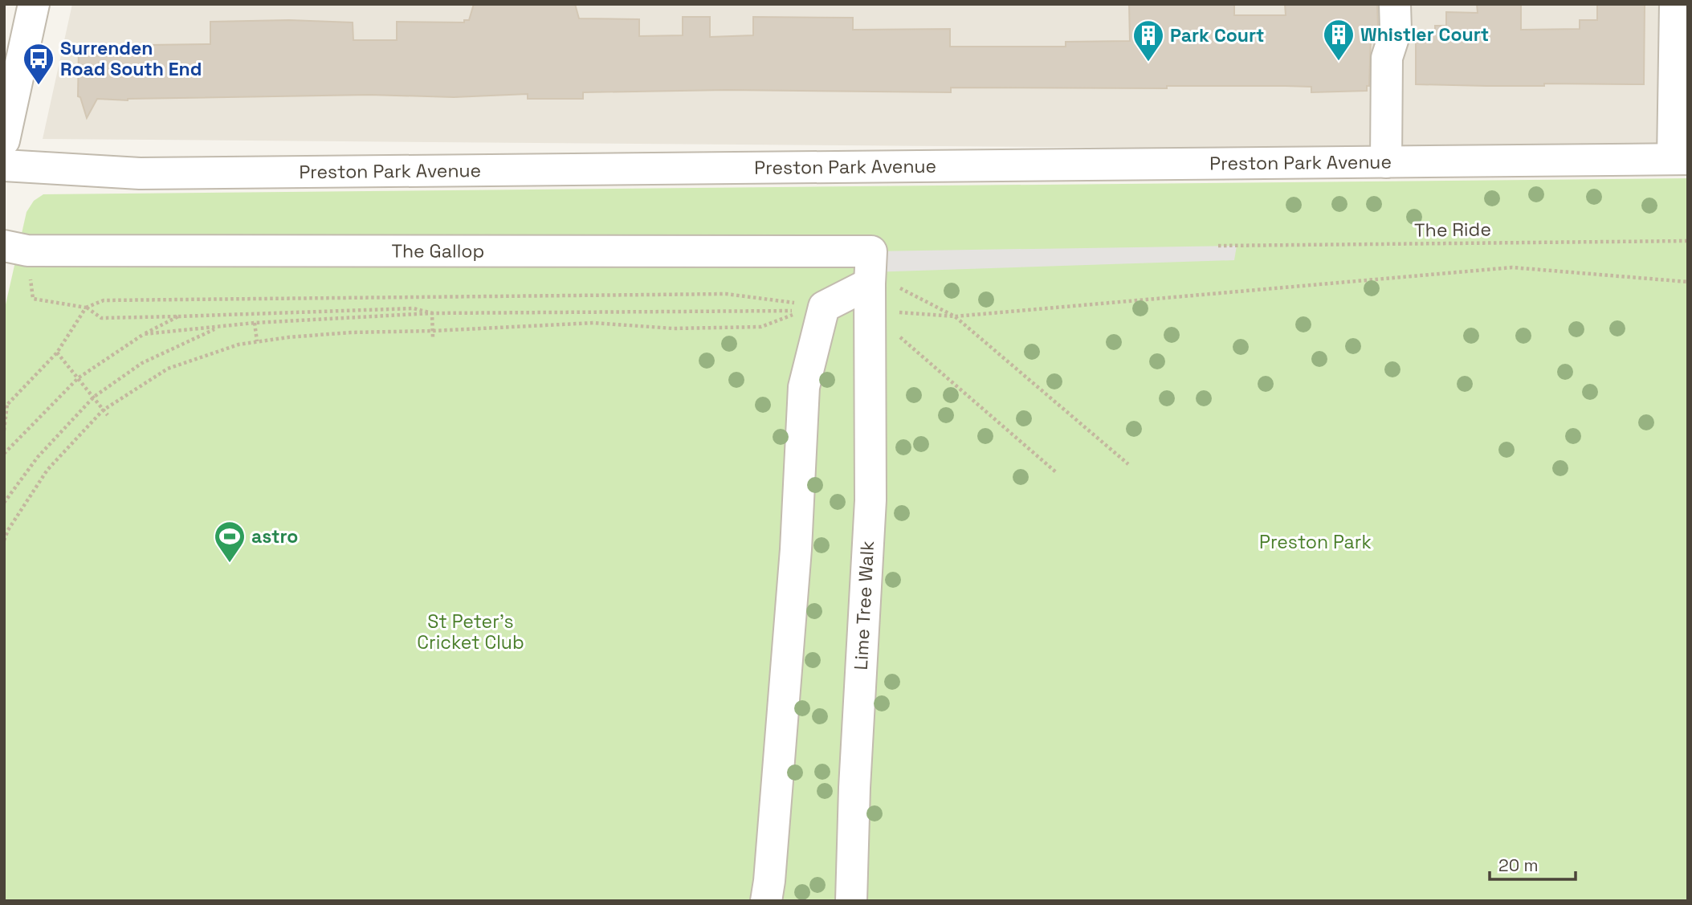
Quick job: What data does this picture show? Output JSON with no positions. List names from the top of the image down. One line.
{"streets":{"street":["Preston Park Avenue","The Gallop","Lime Tree Walk"],"path":["The Ride"]},"crossings":[["The Gallop","Lime Tree Walk"]],"parks":["Preston Park","St Peter's Cricket Club"],"places":{"building":["Whistler Court","Park Court"],"bus stop":["Surrenden Road South End"],"sports":["astro"]},"scale_bar":"20 m"}
